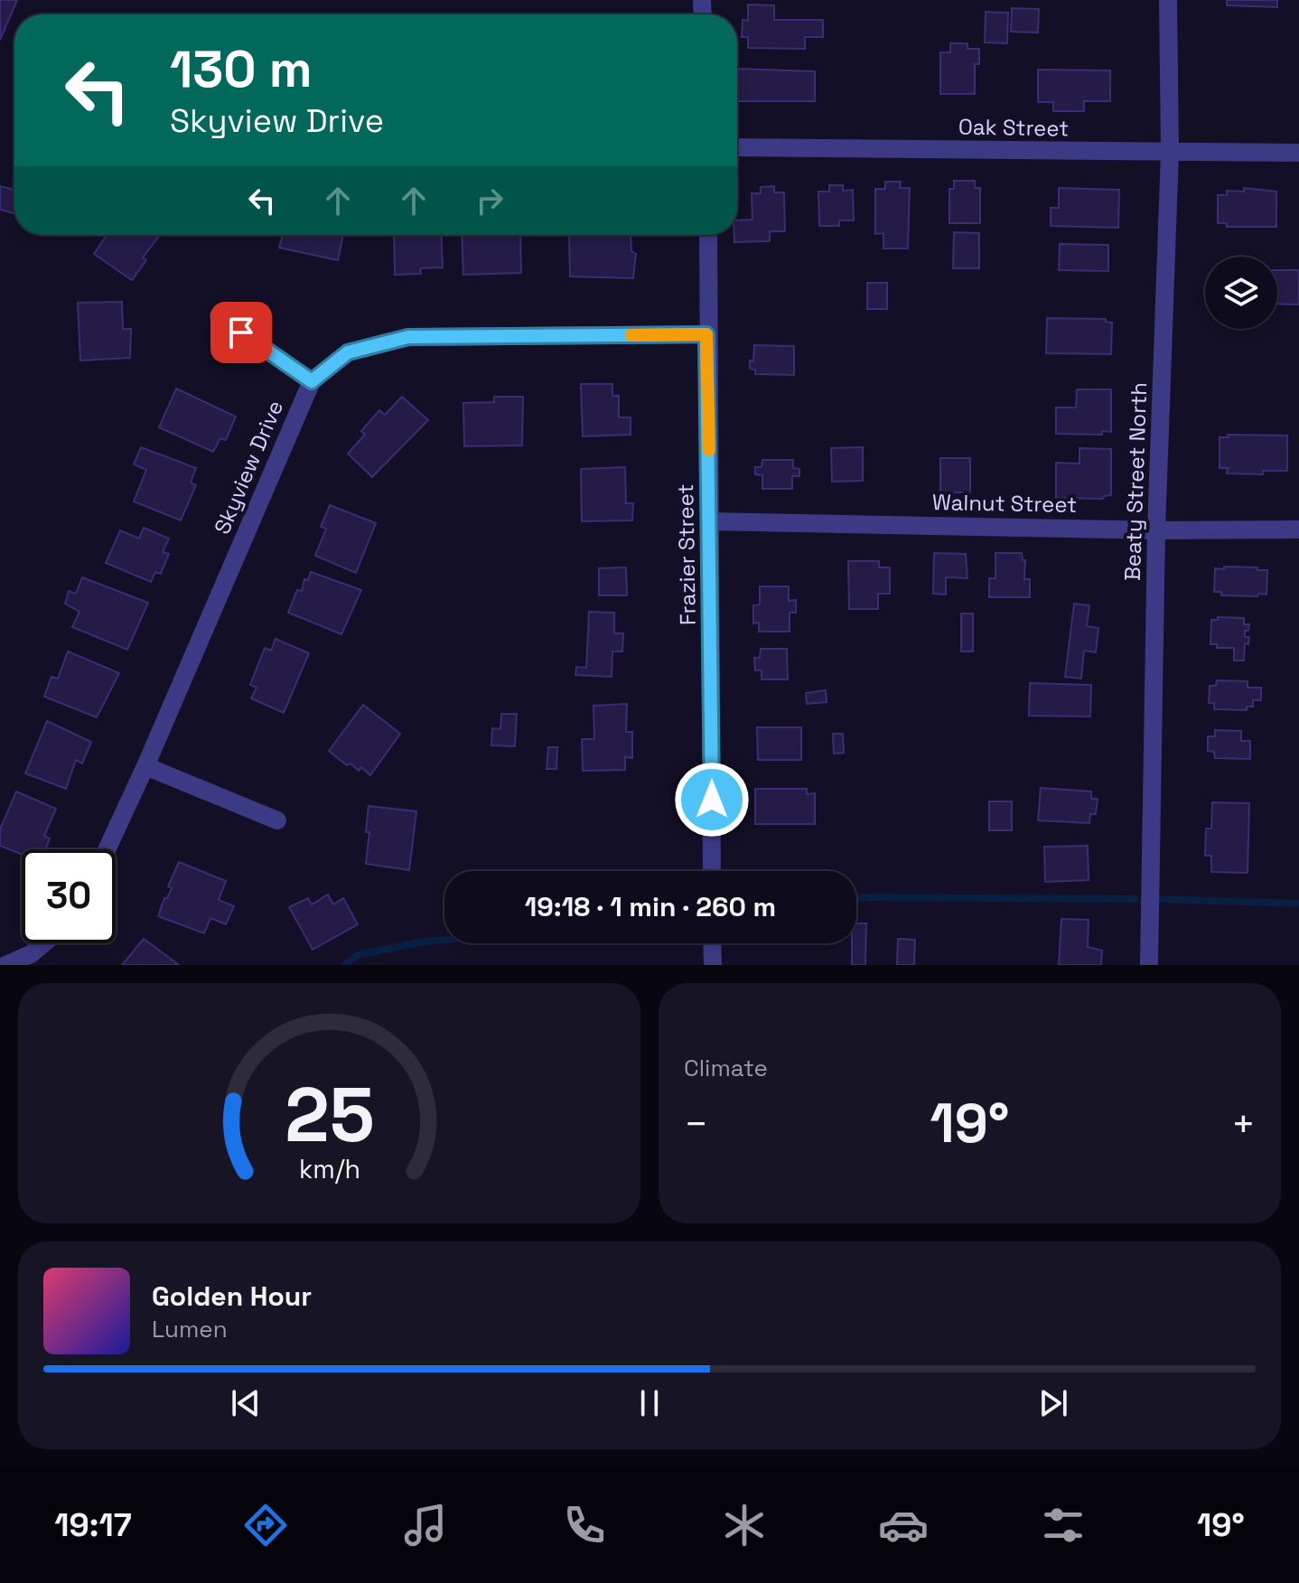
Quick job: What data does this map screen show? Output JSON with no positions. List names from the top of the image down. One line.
{"streets":{"street":["Oak Street","Skyview Drive","Beaty Street North","Walnut Street","Frazier Street"]},"crossings":[["Oak Street","Beaty Street North"],["Skyview Drive","Frazier Street"],["Beaty Street North","Walnut Street"],["Walnut Street","Frazier Street"]],"page":{"turn":["130 m","Skyview Drive"],"limit":"30","trip":"19:18 · 1 min · 260 m","tile":"Climate","heat":["−","19°","+"],"song":["Golden Hour","Lumen"],"tabs":["19:17","19°"],"gauge":["25","km/h"]}}
